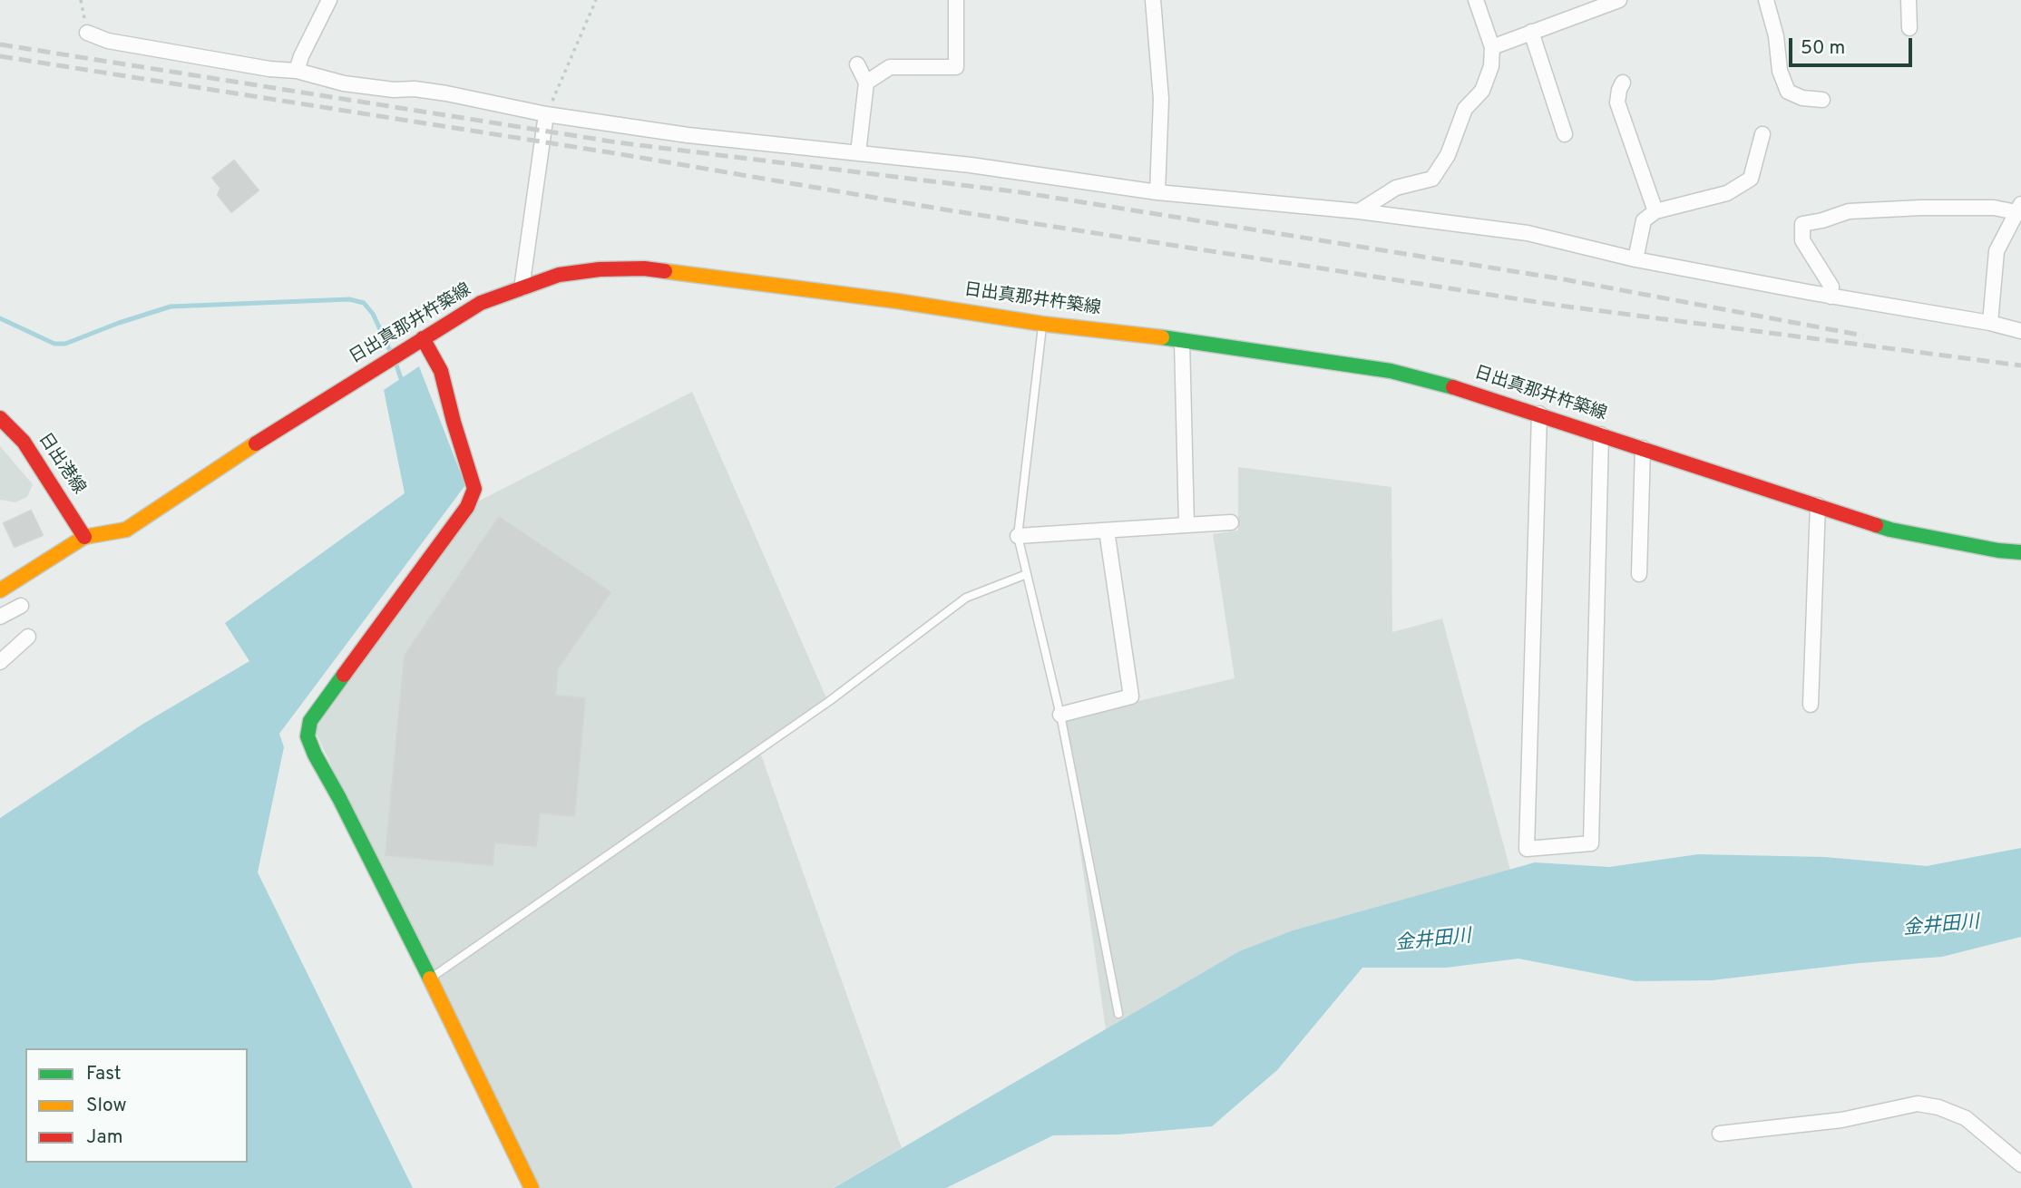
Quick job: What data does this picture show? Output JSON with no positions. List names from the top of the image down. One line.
{"streets":{"main road":["日出真那井杵築線","日出港線"]},"crossings":[["日出真那井杵築線","日出港線"]],"water":["金井田川"],"legend":["Fast","Slow","Jam"],"scale_bar":"50 m"}
